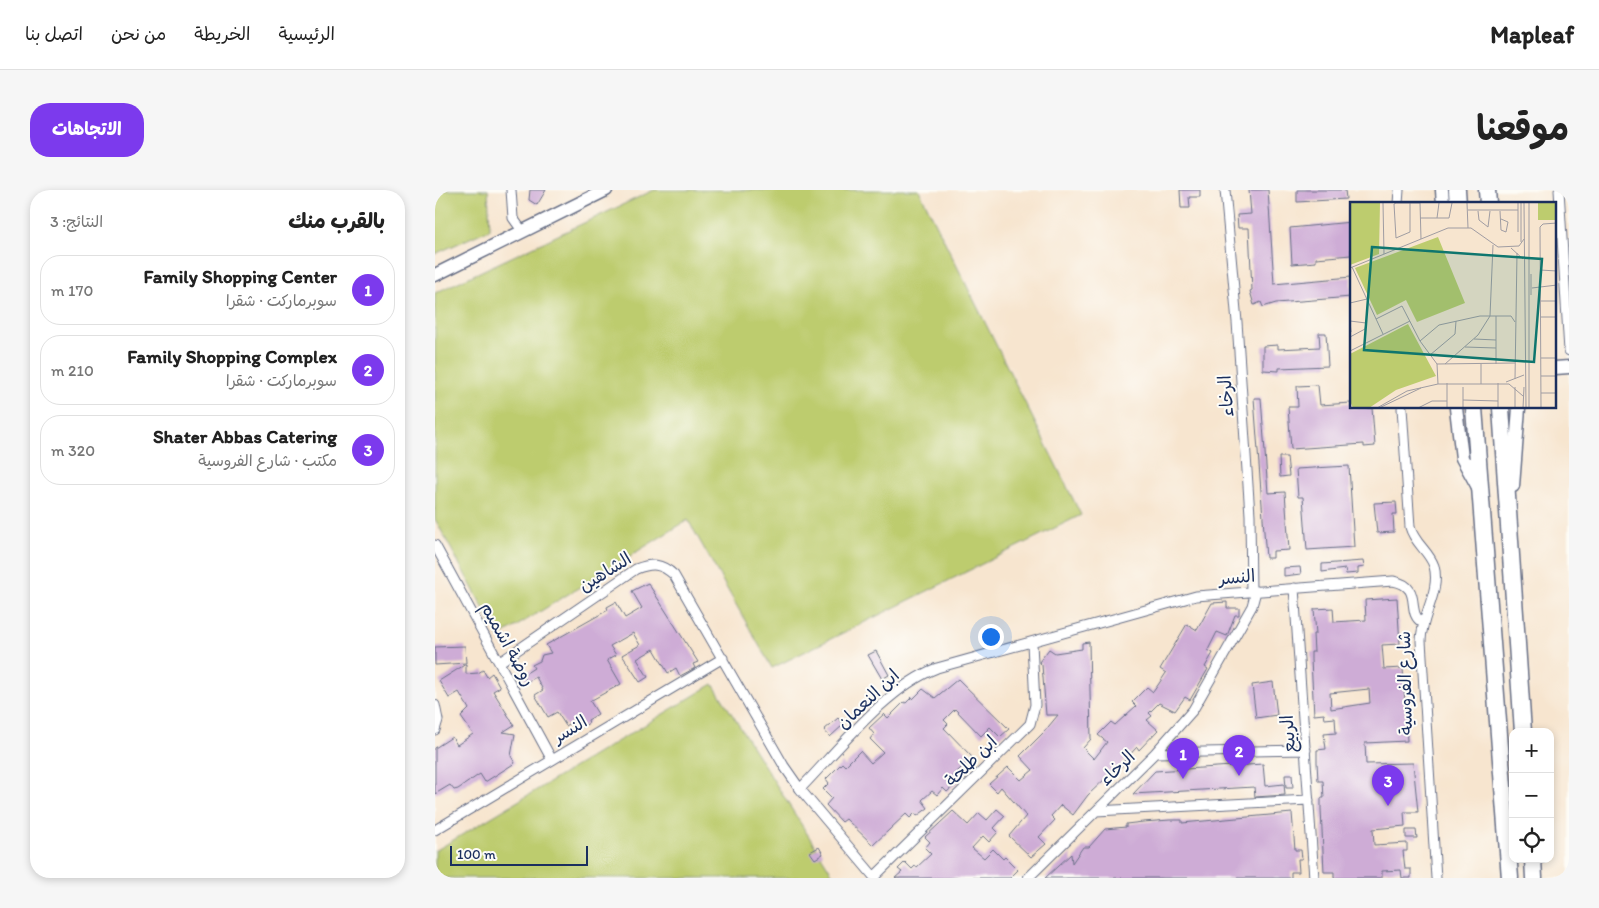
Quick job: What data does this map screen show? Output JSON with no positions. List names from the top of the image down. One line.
{"streets":{"street":["الرخاء","الشاهين","النسر","روضة اشميم","شارع الفروسية","ابن النعمان","الربيع","ابن طلحة"]},"crossings":[["الرخاء","النسر"],["الشاهين","النسر"],["الشاهين","روضة اشميم"],["الشاهين","ابن طلحة"],["النسر","روضة اشميم"],["النسر","شارع الفروسية"],["النسر","ابن النعمان"],["النسر","الربيع"],["النسر","ابن طلحة"],["ابن النعمان","ابن طلحة"]],"scale_bar":"100 m","page":{"header":"Mapleaf","nav":["الرئيسية","الخريطة","من نحن","اتصل بنا"],"title":"موقعنا","buttons":"الاتجاهات","heading":["بالقرب منك","النتائج: 3"],"list":[{"mark":"1","name":"Family Shopping Center","note":"سوبرماركت · شقرا","value":"170 m"},{"mark":"2","name":"Family Shopping Complex","note":"سوبرماركت · شقرا","value":"210 m"},{"mark":"3","name":"Shater Abbas Catering","note":"مكتب · شارع الفروسية","value":"320 m"}],"map_buttons":["+","−"],"pins":["2","1","3"],"scale":"100 m"}}
